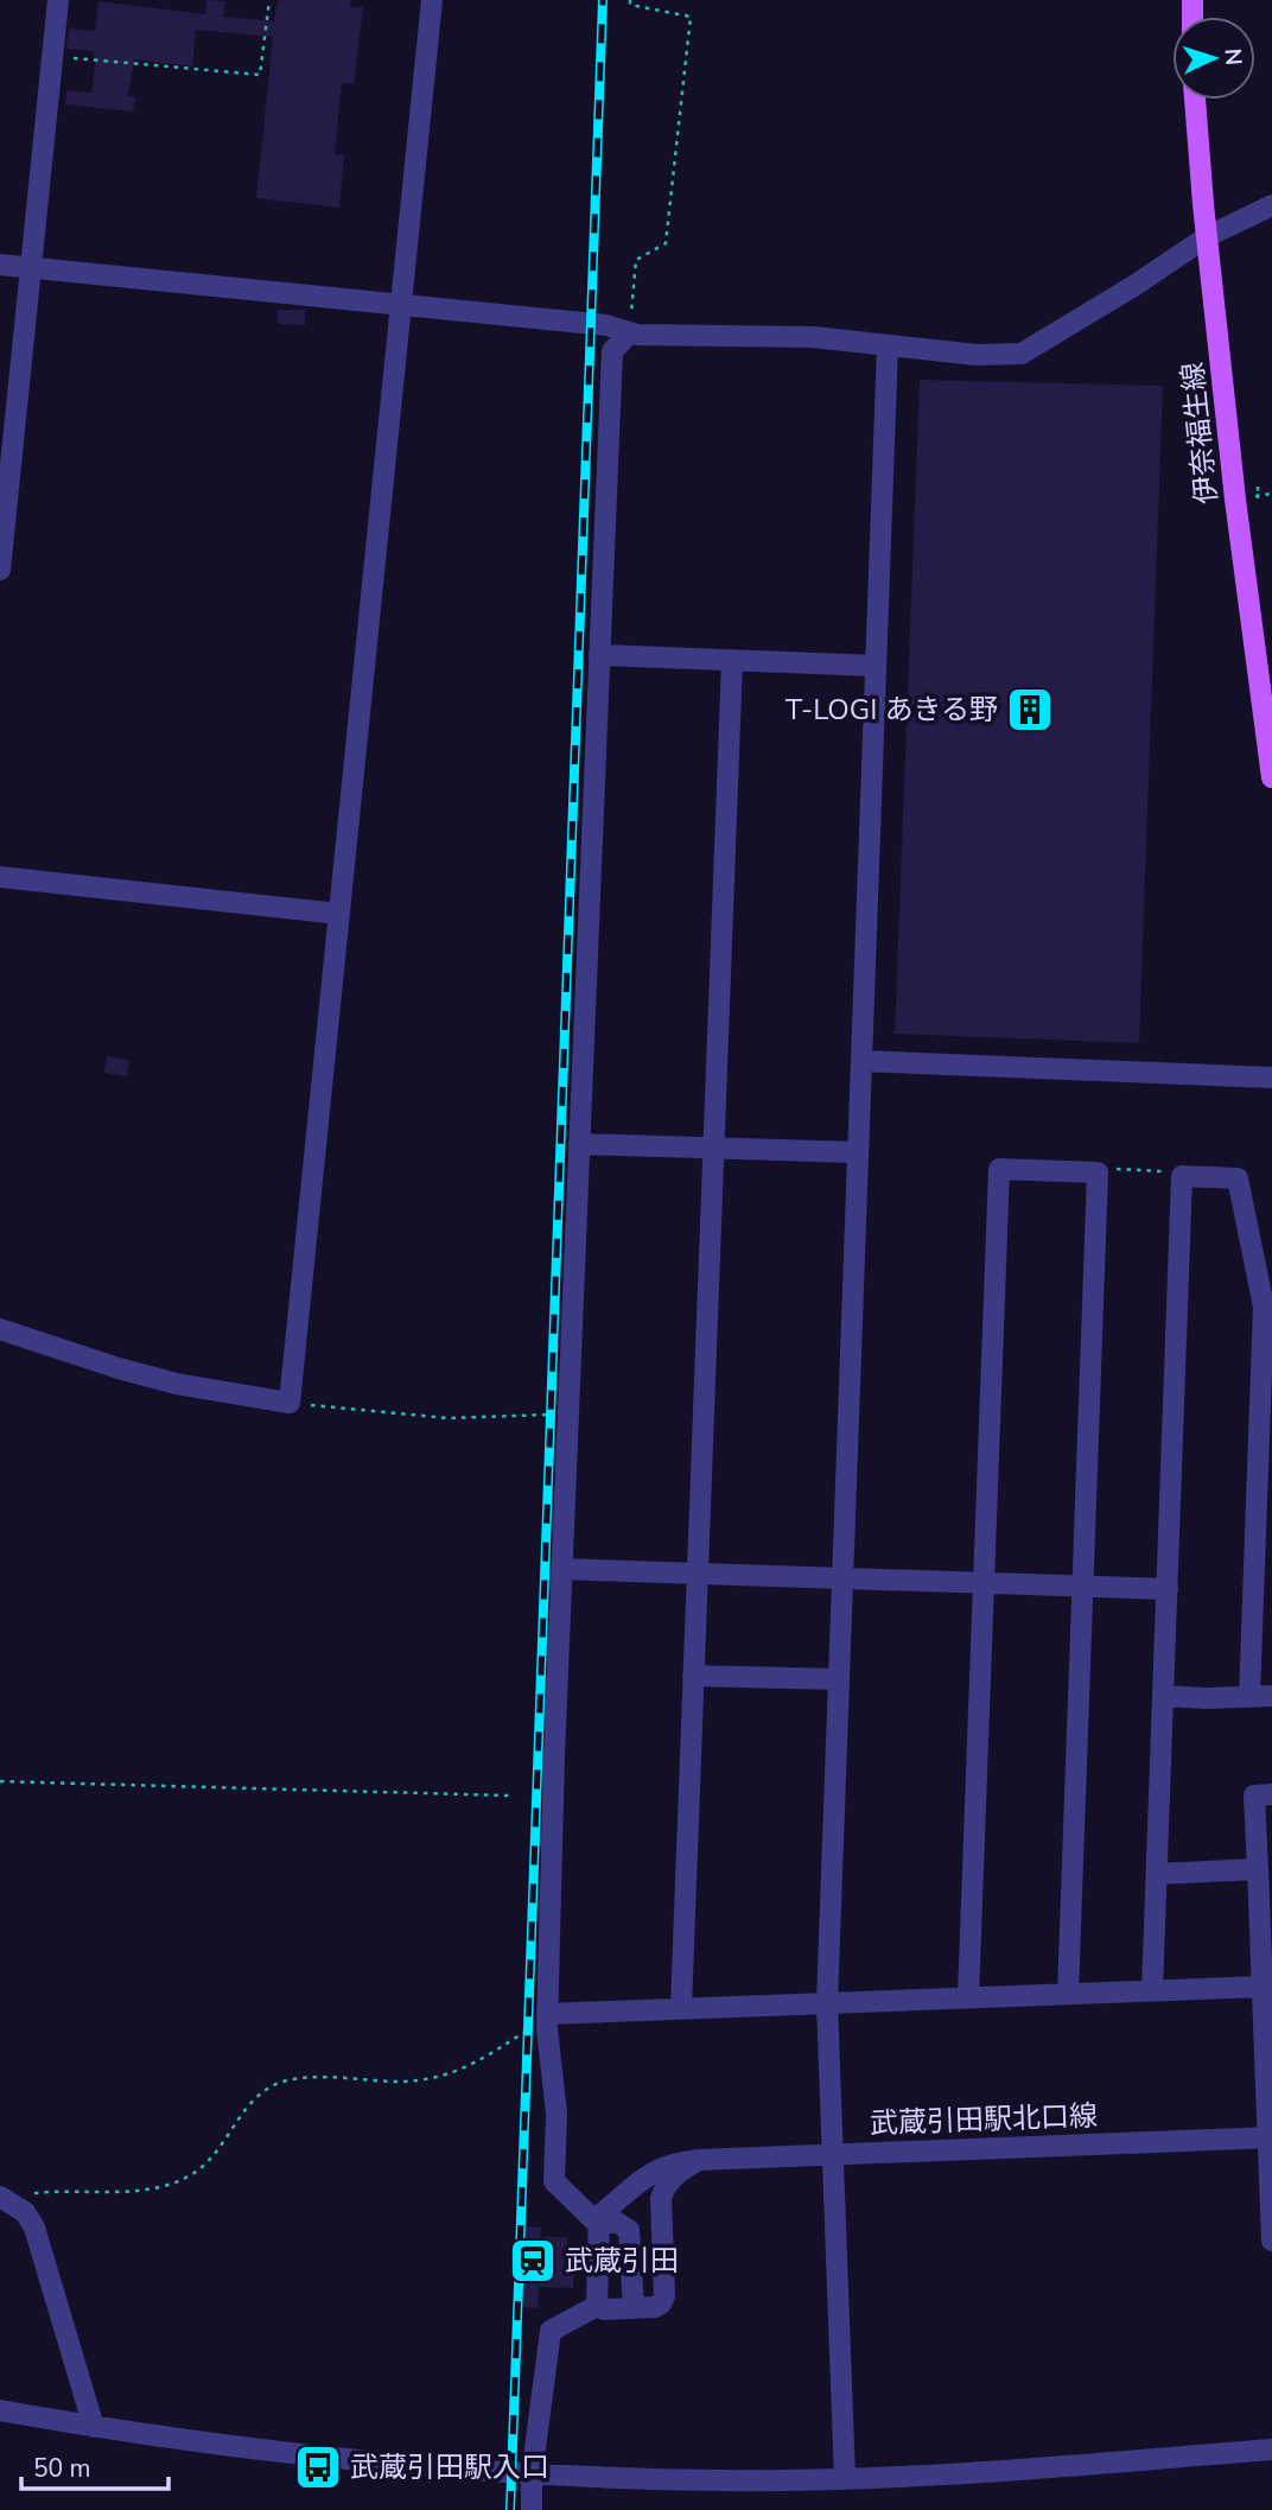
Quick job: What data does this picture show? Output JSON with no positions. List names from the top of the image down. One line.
{"streets":{"main road":["伊奈福生線"],"street":["武蔵引田駅北口線"]},"places":{"building":["T-LOGI あきる野"],"station":["武蔵引田"],"bus stop":["武蔵引田駅入口"]},"scale_bar":"50 m","north":"right"}
